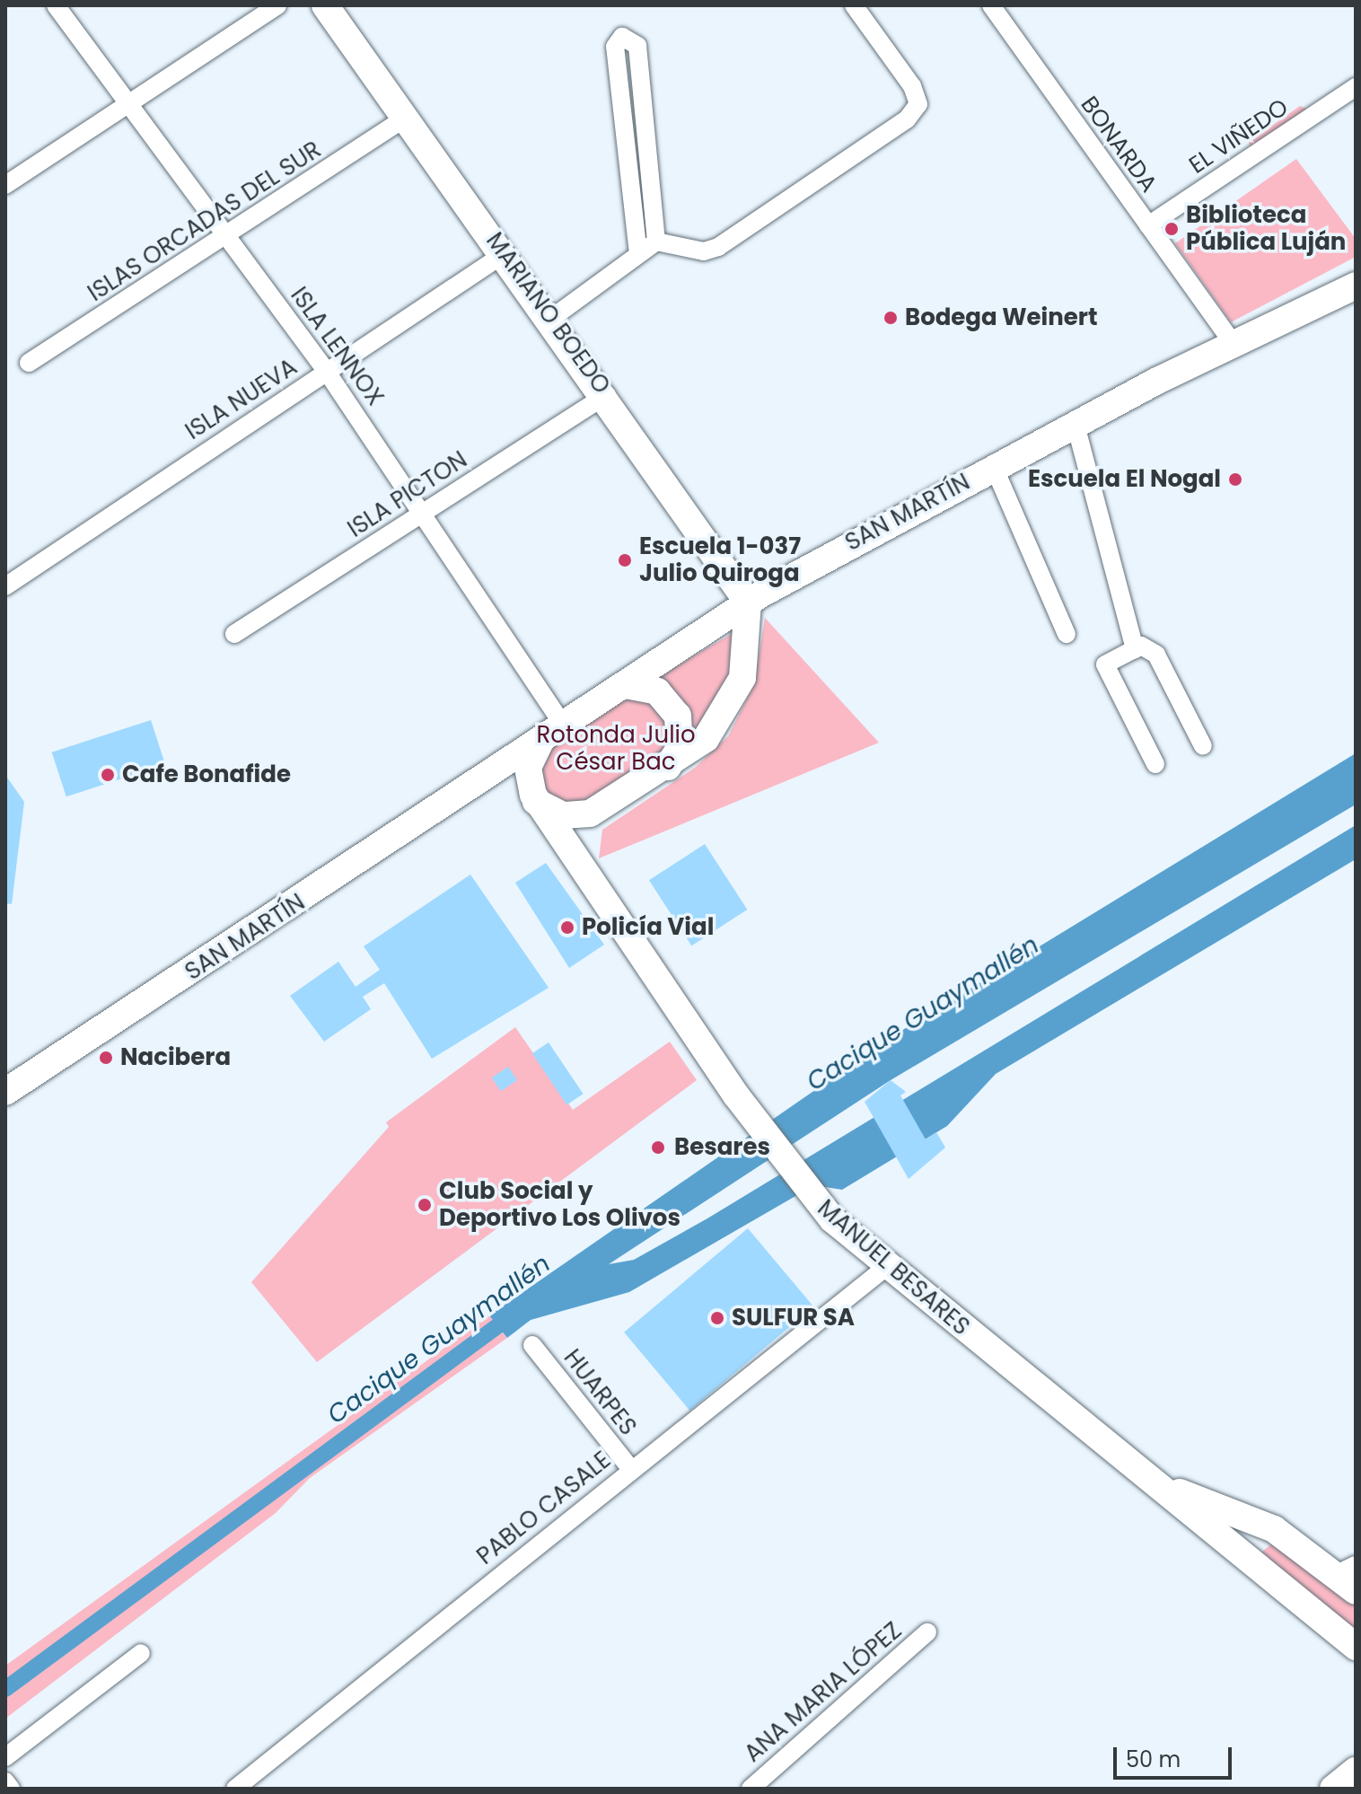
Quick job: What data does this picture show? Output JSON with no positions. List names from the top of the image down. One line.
{"streets":{"main road":["MARIANO BOEDO","SAN MARTÍN","MANUEL BESARES"],"street":["EL VIÑEDO","BONARDA","ISLAS ORCADAS DEL SUR","ISLA LENNOX","ISLA NUEVA","ISLA PICTON","HUARPES","PABLO CASALE","ANA MARIA LÓPEZ"]},"crossings":[["EL VIÑEDO","BONARDA"],["BONARDA","SAN MARTÍN"],["ISLAS ORCADAS DEL SUR","MARIANO BOEDO"],["ISLAS ORCADAS DEL SUR","ISLA LENNOX"],["MARIANO BOEDO","ISLA NUEVA"],["MARIANO BOEDO","ISLA PICTON"],["MARIANO BOEDO","SAN MARTÍN"],["ISLA LENNOX","ISLA NUEVA"],["ISLA LENNOX","ISLA PICTON"],["ISLA LENNOX","SAN MARTÍN"],["ISLA LENNOX","MANUEL BESARES"],["SAN MARTÍN","MANUEL BESARES"],["MANUEL BESARES","PABLO CASALE"],["HUARPES","PABLO CASALE"]],"water":["Cacique Guaymallén"],"parks":["Rotonda Julio César Bac"],"places":["Biblioteca Pública Luján","Bodega Weinert","Escuela El Nogal","Escuela 1-037 Julio Quiroga","Cafe Bonafide","Policía Vial","Nacibera","Besares","Club Social y Deportivo Los Olivos","SULFUR SA"],"scale_bar":"50 m"}
